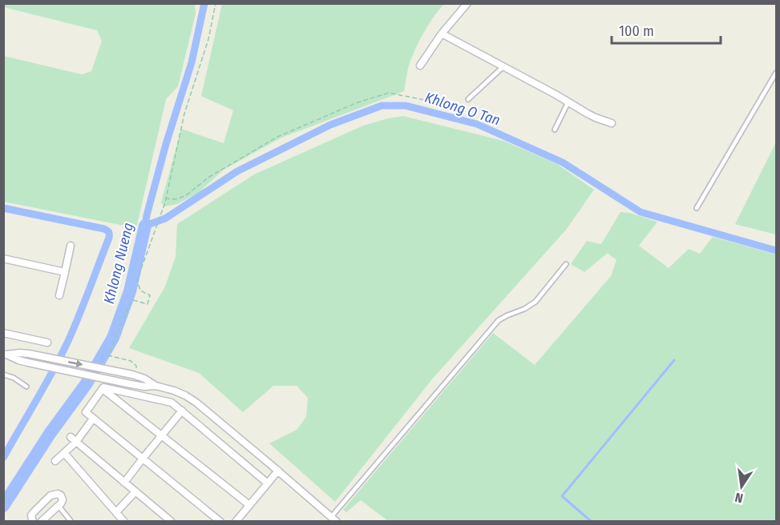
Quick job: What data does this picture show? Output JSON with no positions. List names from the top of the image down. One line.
{"water":["Khlong O Tan","Khlong Nueng"],"scale_bar":"100 m","north":"bottom"}
